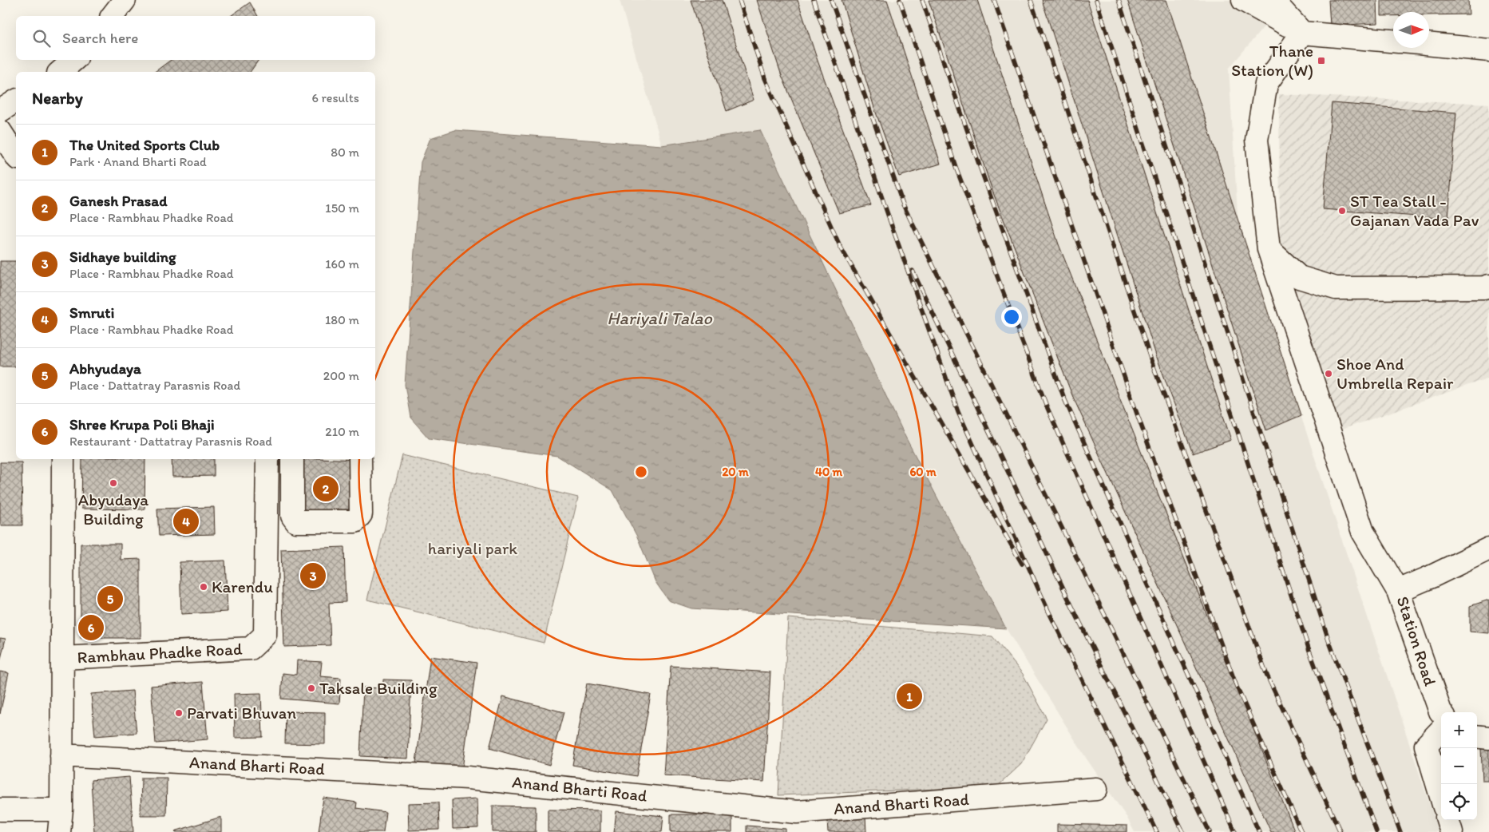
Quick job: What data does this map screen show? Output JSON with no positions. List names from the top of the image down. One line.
{"streets":{"street":["Station Road","Rambhau Phadke Road","Anand Bharti Road"]},"water":["Hariyali Talao"],"parks":["hariyali park"],"places":{"transit":["Thane Station (W)"],"other":["ST Tea Stall - Gajanan Vada Pav","Shoe And Umbrella Repair","Abyudaya Building","Karendu","Taksale Building","Parvati Bhuvan"]},"north":"right","page":{"search":"Search here","heading":["Nearby","6 results"],"list":[{"mark":"1","name":"The United Sports Club","note":"Park · Anand Bharti Road","value":"80 m"},{"mark":"2","name":"Ganesh Prasad","note":"Place · Rambhau Phadke Road","value":"150 m"},{"mark":"3","name":"Sidhaye building","note":"Place · Rambhau Phadke Road","value":"160 m"},{"mark":"4","name":"Smruti","note":"Place · Rambhau Phadke Road","value":"180 m"},{"mark":"5","name":"Abhyudaya","note":"Place · Dattatray Parasnis Road","value":"200 m"},{"mark":"6","name":"Shree Krupa Poli Bhaji","note":"Restaurant · Dattatray Parasnis Road","value":"210 m"}],"pins":["2","4","3","5","6","1"],"map_buttons":["+","−"]},"rings":["20 m","40 m","60 m"]}
